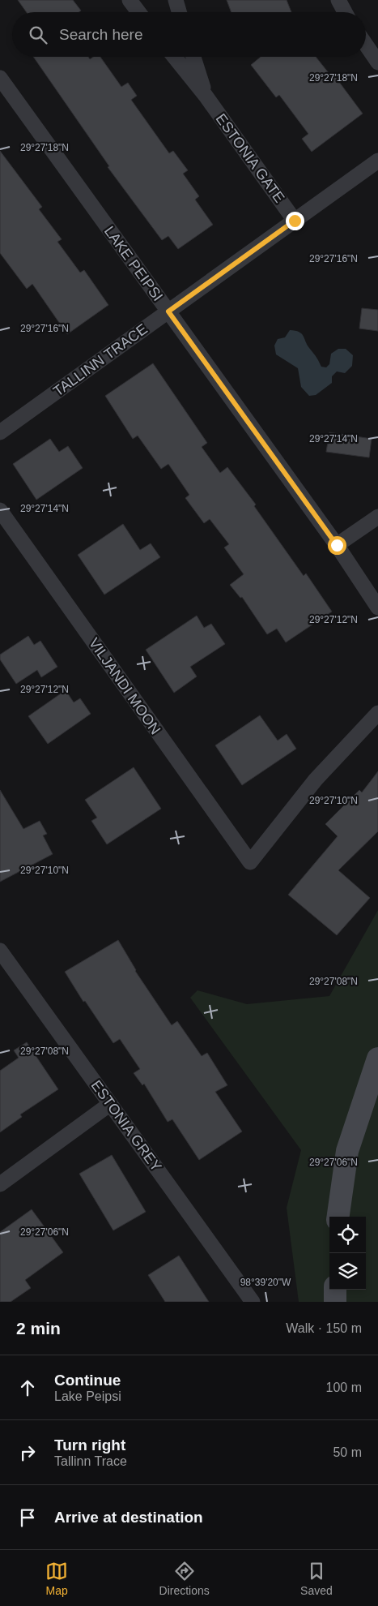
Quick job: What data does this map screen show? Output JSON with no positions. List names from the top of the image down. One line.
{"streets":{"street":["ESTONIA GATE","LAKE PEIPSI","TALLINN TRACE","VILJANDI MOON","ESTONIA GREY"]},"crossings":[["ESTONIA GATE","TALLINN TRACE"],["LAKE PEIPSI","TALLINN TRACE"]],"page":{"search":"Search here","heading":["2 min","Walk · 150 m"],"list":[["Continue","Lake Peipsi","100 m"],["Turn right","Tallinn Trace","50 m"],"Arrive at destination"],"nav":["Map","Directions","Saved"]},"coordinates":["29°27'18\"N","29°27'16\"N","29°27'14\"N","29°27'12\"N","29°27'10\"N","29°27'08\"N","29°27'06\"N","98°39'20\"W"]}
